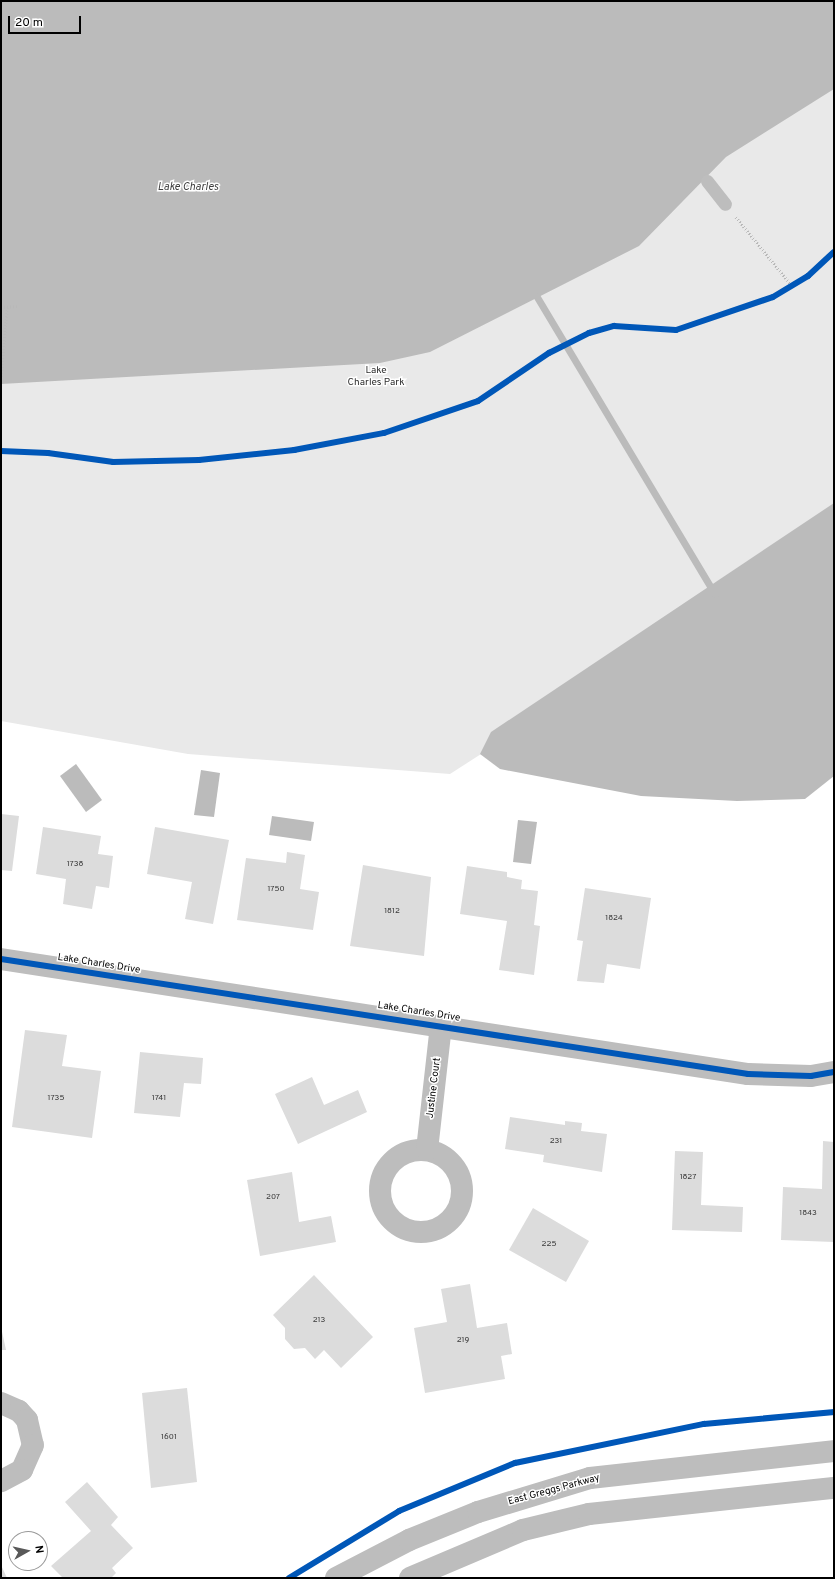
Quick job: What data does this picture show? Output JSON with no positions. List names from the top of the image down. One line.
{"streets":{"street":["Lake Charles Drive","Justine Court","East Greggs Parkway"]},"crossings":[["Lake Charles Drive","Justine Court"]],"water":["Lake Charles"],"parks":["Lake Charles Park"],"house_numbers":["1738","1750","1812","1824","1735","1741","231","1827","207","1843","225","213","219","1601"],"scale_bar":"20 m","north":"right"}
